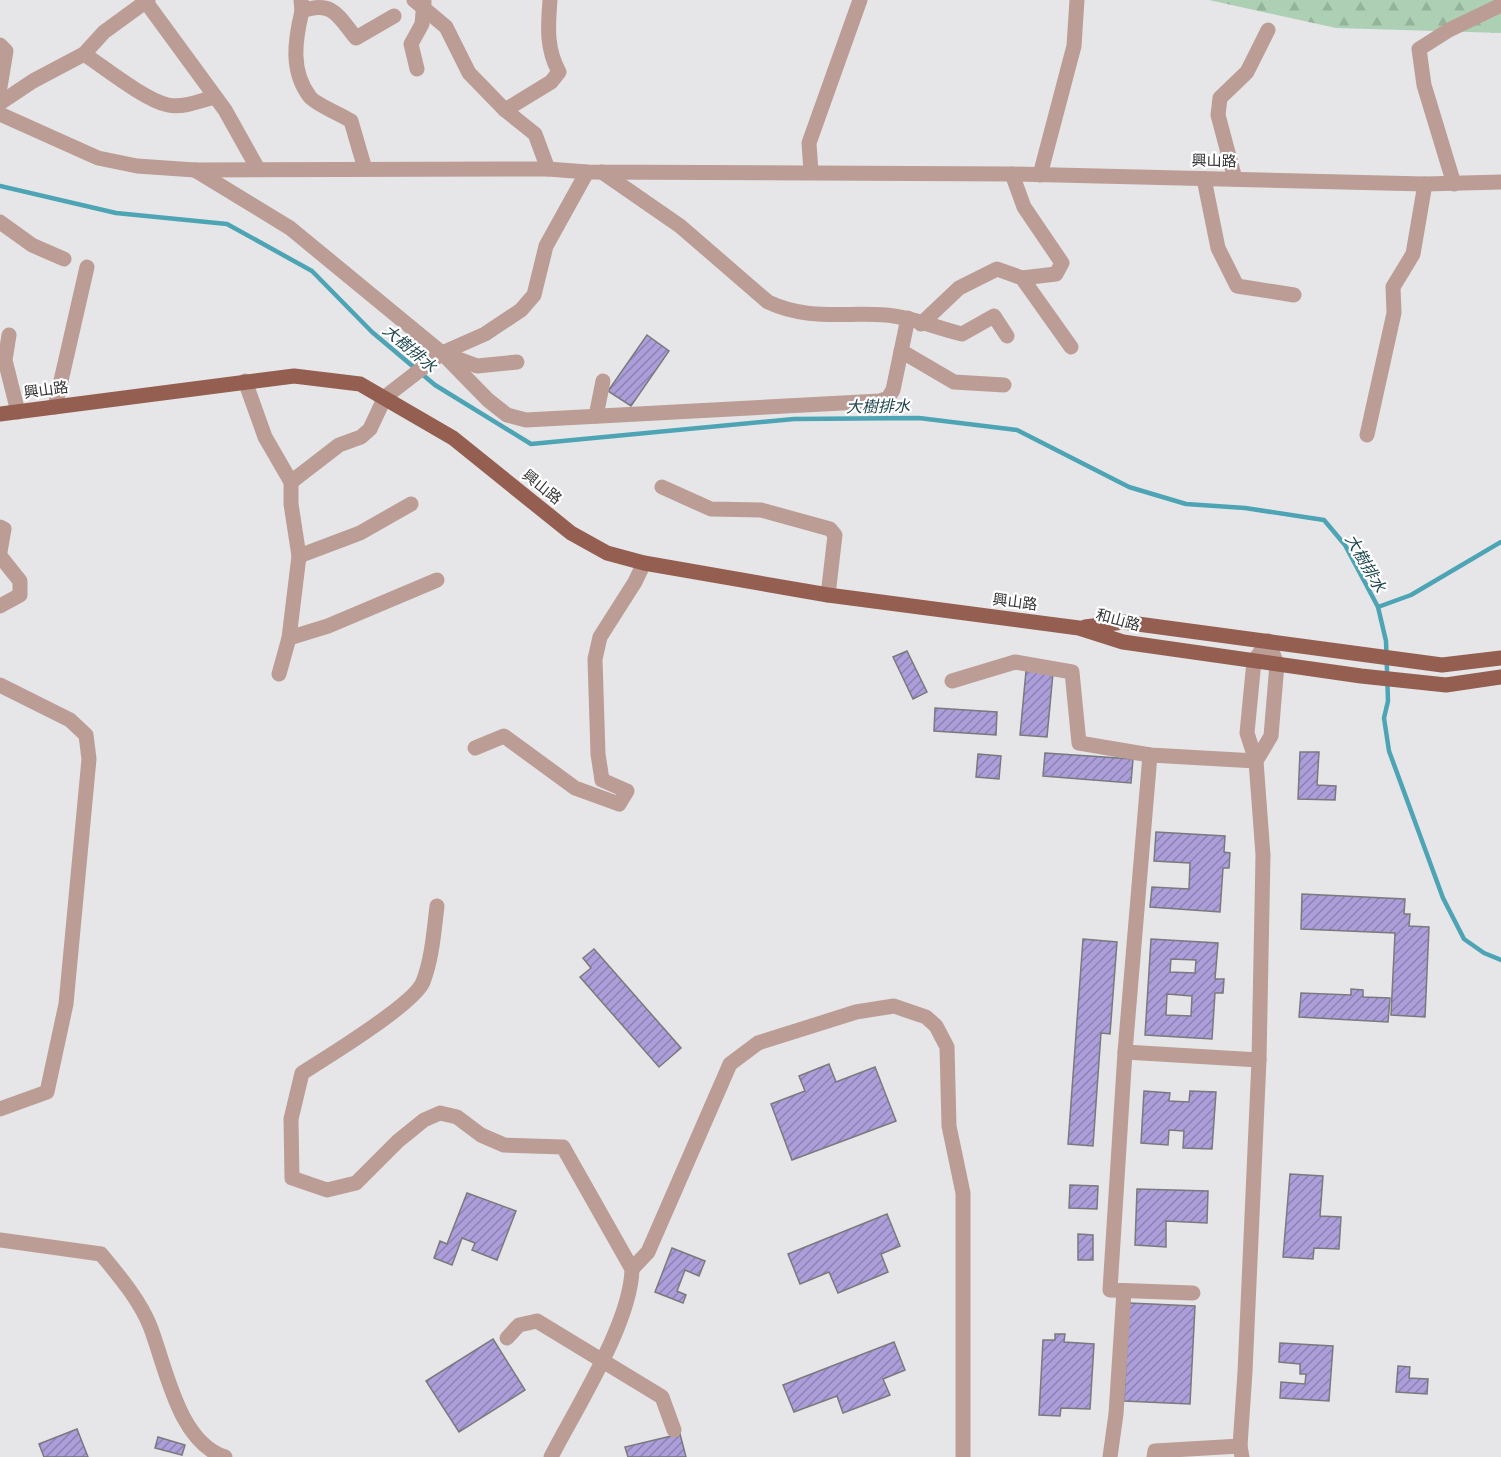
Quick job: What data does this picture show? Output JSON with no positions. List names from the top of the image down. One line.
{"streets":{"main road":["興山路","和山路"]},"crossings":[["興山路","和山路"]],"water":["大樹排水"]}
